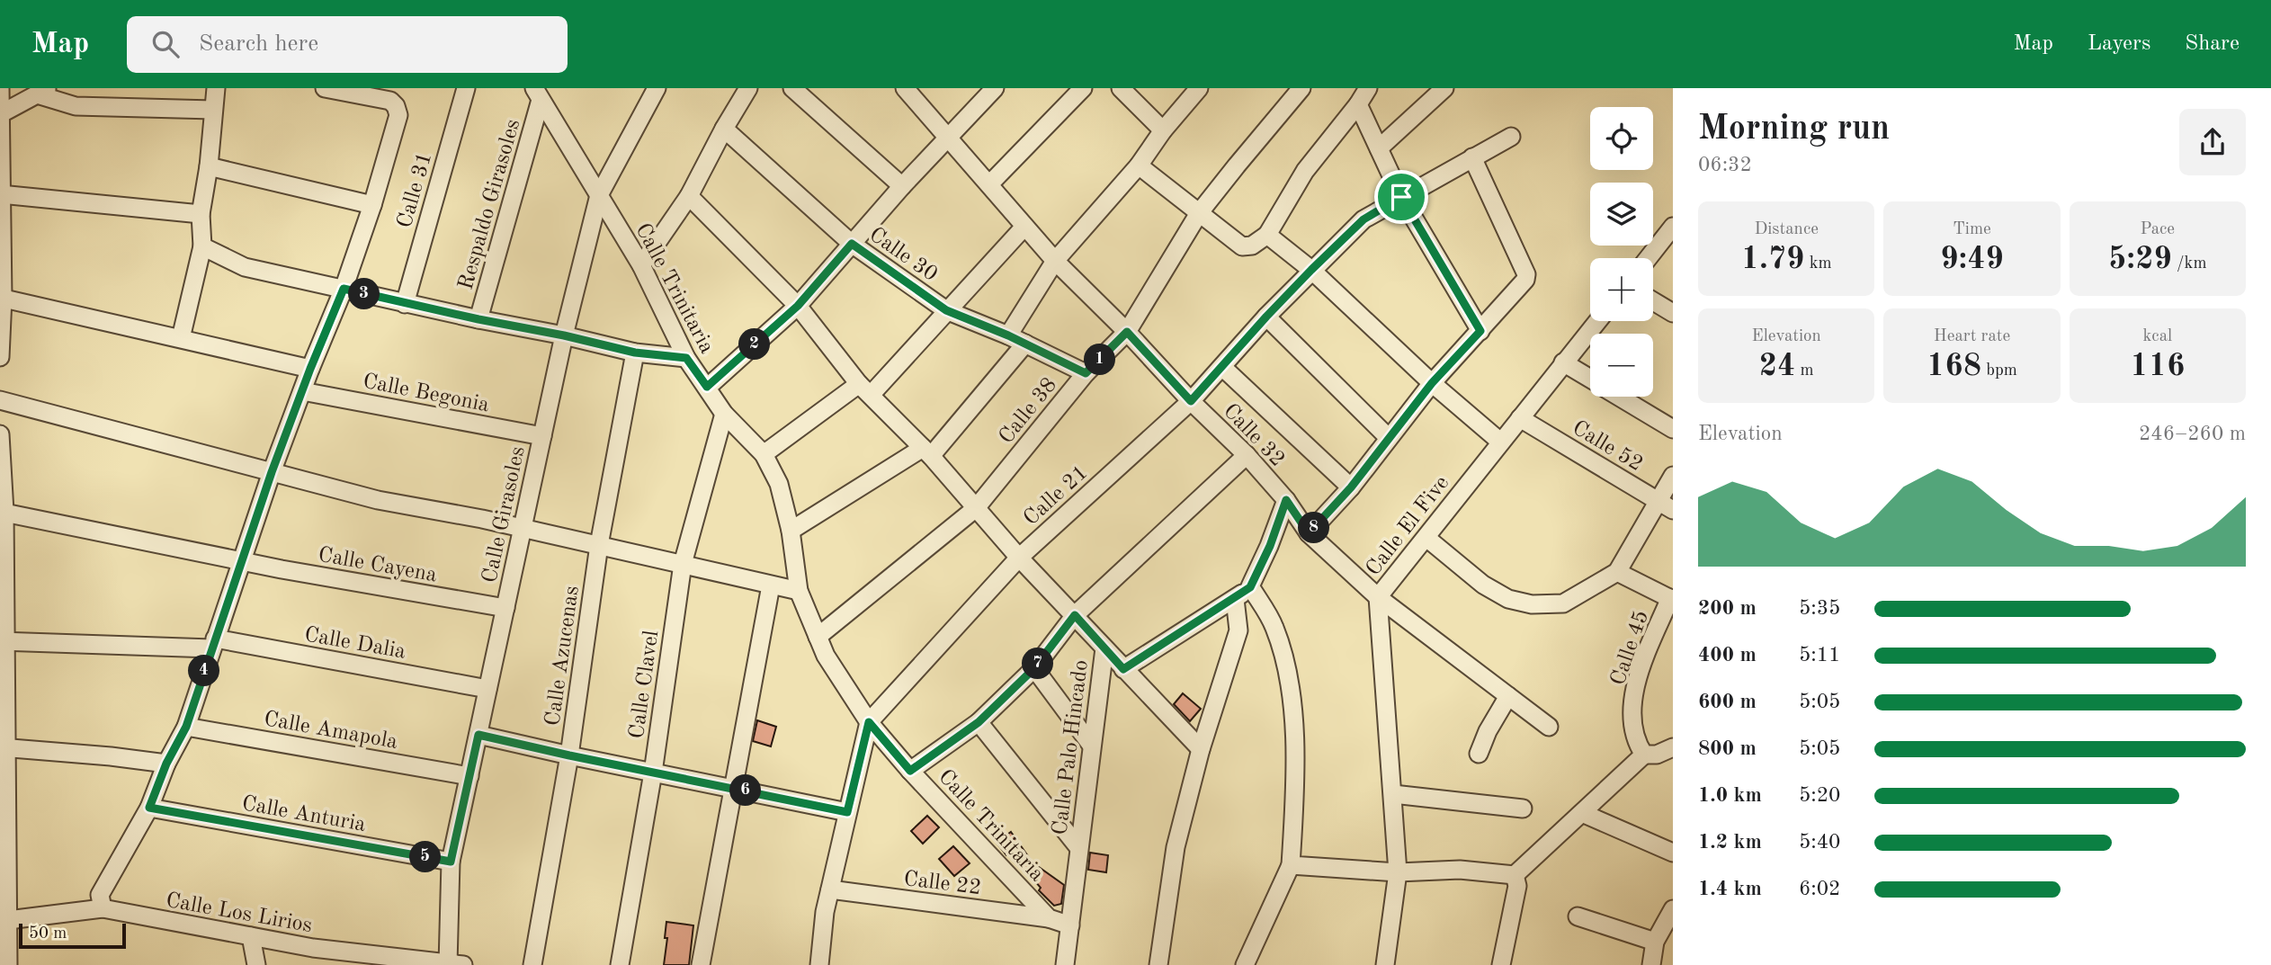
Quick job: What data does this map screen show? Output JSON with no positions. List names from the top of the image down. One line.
{"streets":{"street":["Calle 31","Respaldo Girasoles","Calle 30","Calle Trinitaria","Calle Begonia","Calle 38","Calle 32","Calle 52","Calle 21","Calle Girasoles","Calle El Five","Calle Cayena","Calle Dalia","Calle 45","Calle Azucenas","Calle Clavel","Calle Amapola","Calle Palo Hincado","Calle Anturia","Calle 22","Calle Los Lirios"]},"crossings":[["Respaldo Girasoles","Calle Trinitaria"],["Calle 30","Calle 38"],["Calle Trinitaria","Calle 38"],["Calle Trinitaria","Calle 21"],["Calle Trinitaria","Calle Girasoles"],["Calle Trinitaria","Calle Clavel"],["Calle Trinitaria","Calle Palo Hincado"],["Calle Trinitaria","Calle 22"],["Calle Begonia","Calle Girasoles"],["Calle 38","Calle 32"],["Calle 32","Calle 21"],["Calle 32","Calle El Five"],["Calle 52","Calle El Five"],["Calle 21","Calle 22"],["Calle Girasoles","Calle Cayena"],["Calle Girasoles","Calle Dalia"],["Calle Girasoles","Calle Amapola"],["Calle Girasoles","Calle Anturia"],["Calle Girasoles","Calle Los Lirios"]],"scale_bar":"50 m","page":{"header":"Map","search":"Search here","nav":["Map","Layers","Share"],"heading":["Morning run","06:32"],"map_buttons":["+","−"],"stats":[["Distance","1.79 km"],["Time","9:49"],["Pace","5:29 /km"],["Elevation","24 m"],["Heart rate","168 bpm"],["kcal","116"]],"pins":["3","2","1","8","7","4","6","5"],"chart":["Elevation","246–260 m"],"list":[{"name":"200 m","note":"5:35"},{"name":"400 m","note":"5:11"},{"name":"600 m","note":"5:05"},{"name":"800 m","note":"5:05"},{"name":"1.0 km","note":"5:20"},{"name":"1.2 km","note":"5:40"},{"name":"1.4 km","note":"6:02"}],"scale":"50 m"}}
